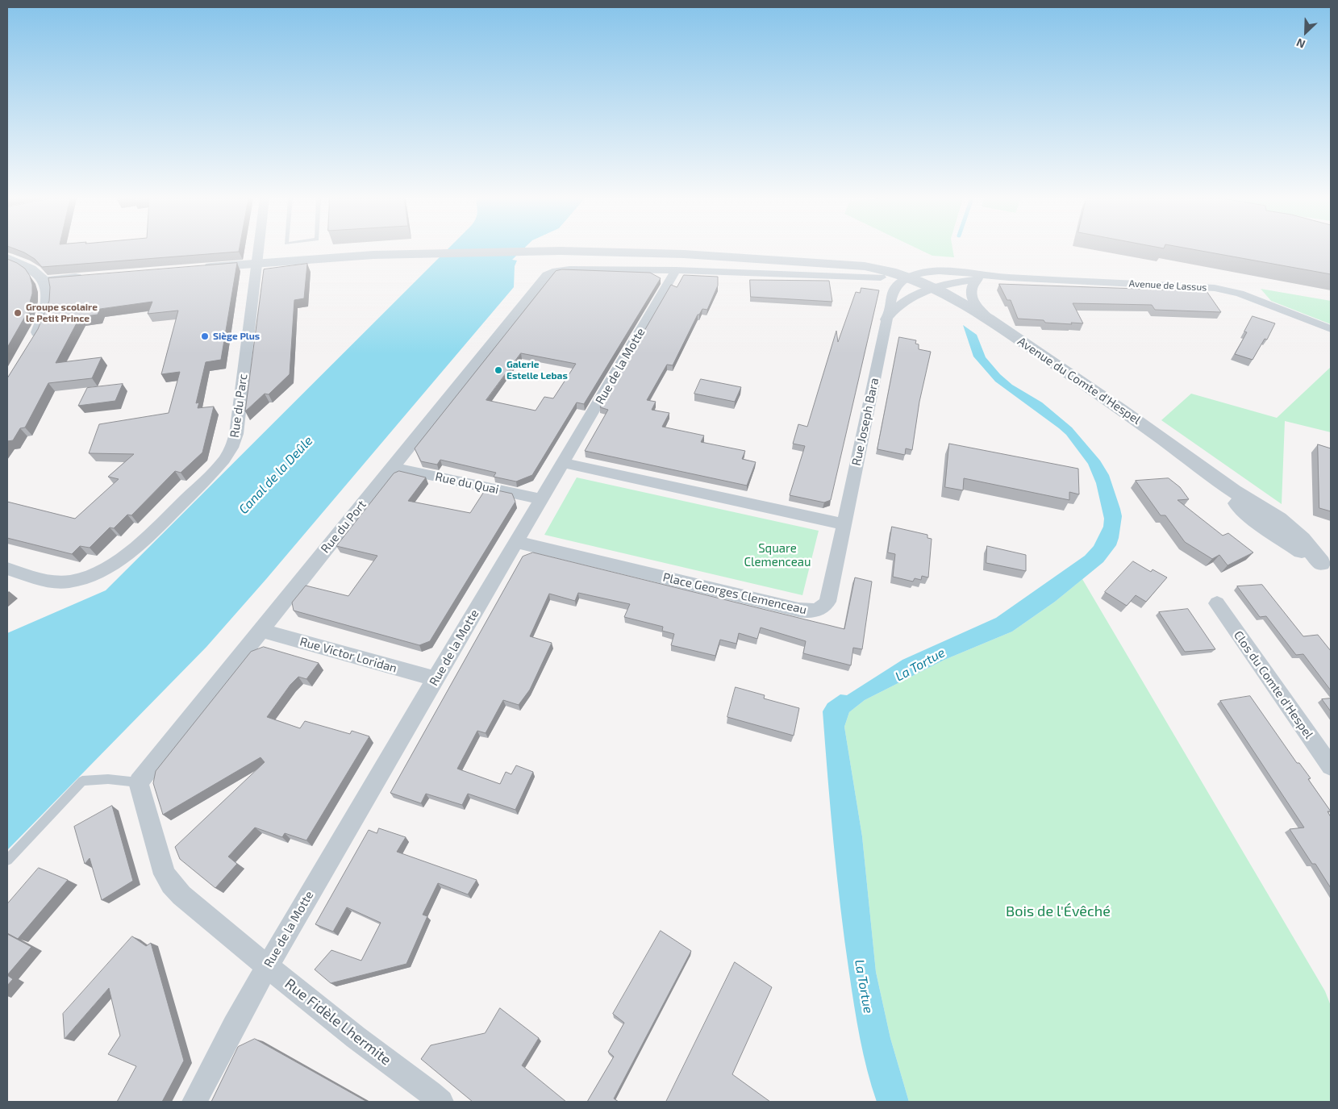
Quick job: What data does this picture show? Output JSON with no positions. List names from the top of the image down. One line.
{"streets":{"street":["Avenue de Lassus","Rue de la Motte","Avenue du Comte d'Hespel","Rue du Parc","Rue Joseph Bara","Rue du Quai","Rue du Port","Place Georges Clemenceau","Rue Victor Loridan","Clos du Comte d'Hespel","Rue Fidèle Lhermite"]},"crossings":[["Avenue de Lassus","Avenue du Comte d'Hespel"],["Avenue de Lassus","Rue Joseph Bara"],["Rue de la Motte","Rue du Quai"],["Rue de la Motte","Rue du Port"],["Rue de la Motte","Place Georges Clemenceau"],["Rue de la Motte","Rue Victor Loridan"],["Rue de la Motte","Rue Fidèle Lhermite"],["Avenue du Comte d'Hespel","Rue du Parc"],["Avenue du Comte d'Hespel","Rue Joseph Bara"],["Rue Joseph Bara","Place Georges Clemenceau"],["Rue du Quai","Rue du Port"],["Rue du Port","Rue Victor Loridan"],["Rue du Port","Rue Fidèle Lhermite"]],"water":["Canal de la Deûle","La Tortue"],"parks":["Square Clemenceau","Bois de l'Évêché"],"places":["Groupe scolaire le Petit Prince","Siège Plus","Galerie Estelle Lebas"],"north":"bottom left"}
